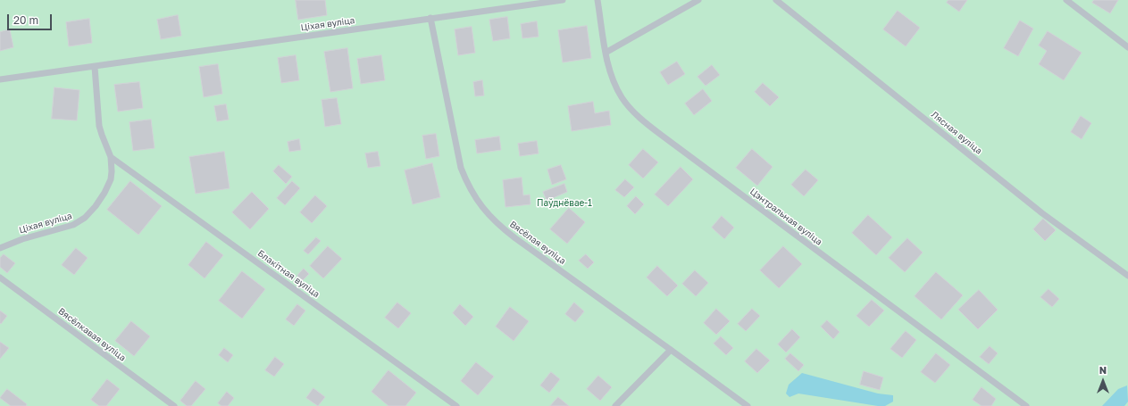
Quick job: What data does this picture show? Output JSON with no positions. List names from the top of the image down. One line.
{"streets":{"lane":["Ціхая вуліца","Лясная вуліца","Цэнтральная вуліца","Вясёлая вуліца","Блакітная вуліца","Вясёлкавая вуліца"]},"crossings":[["Ціхая вуліца","Вясёлая вуліца"],["Ціхая вуліца","Блакітная вуліца"]],"parks":["Паўднёвае-1"],"scale_bar":"20 m","north":"top"}
